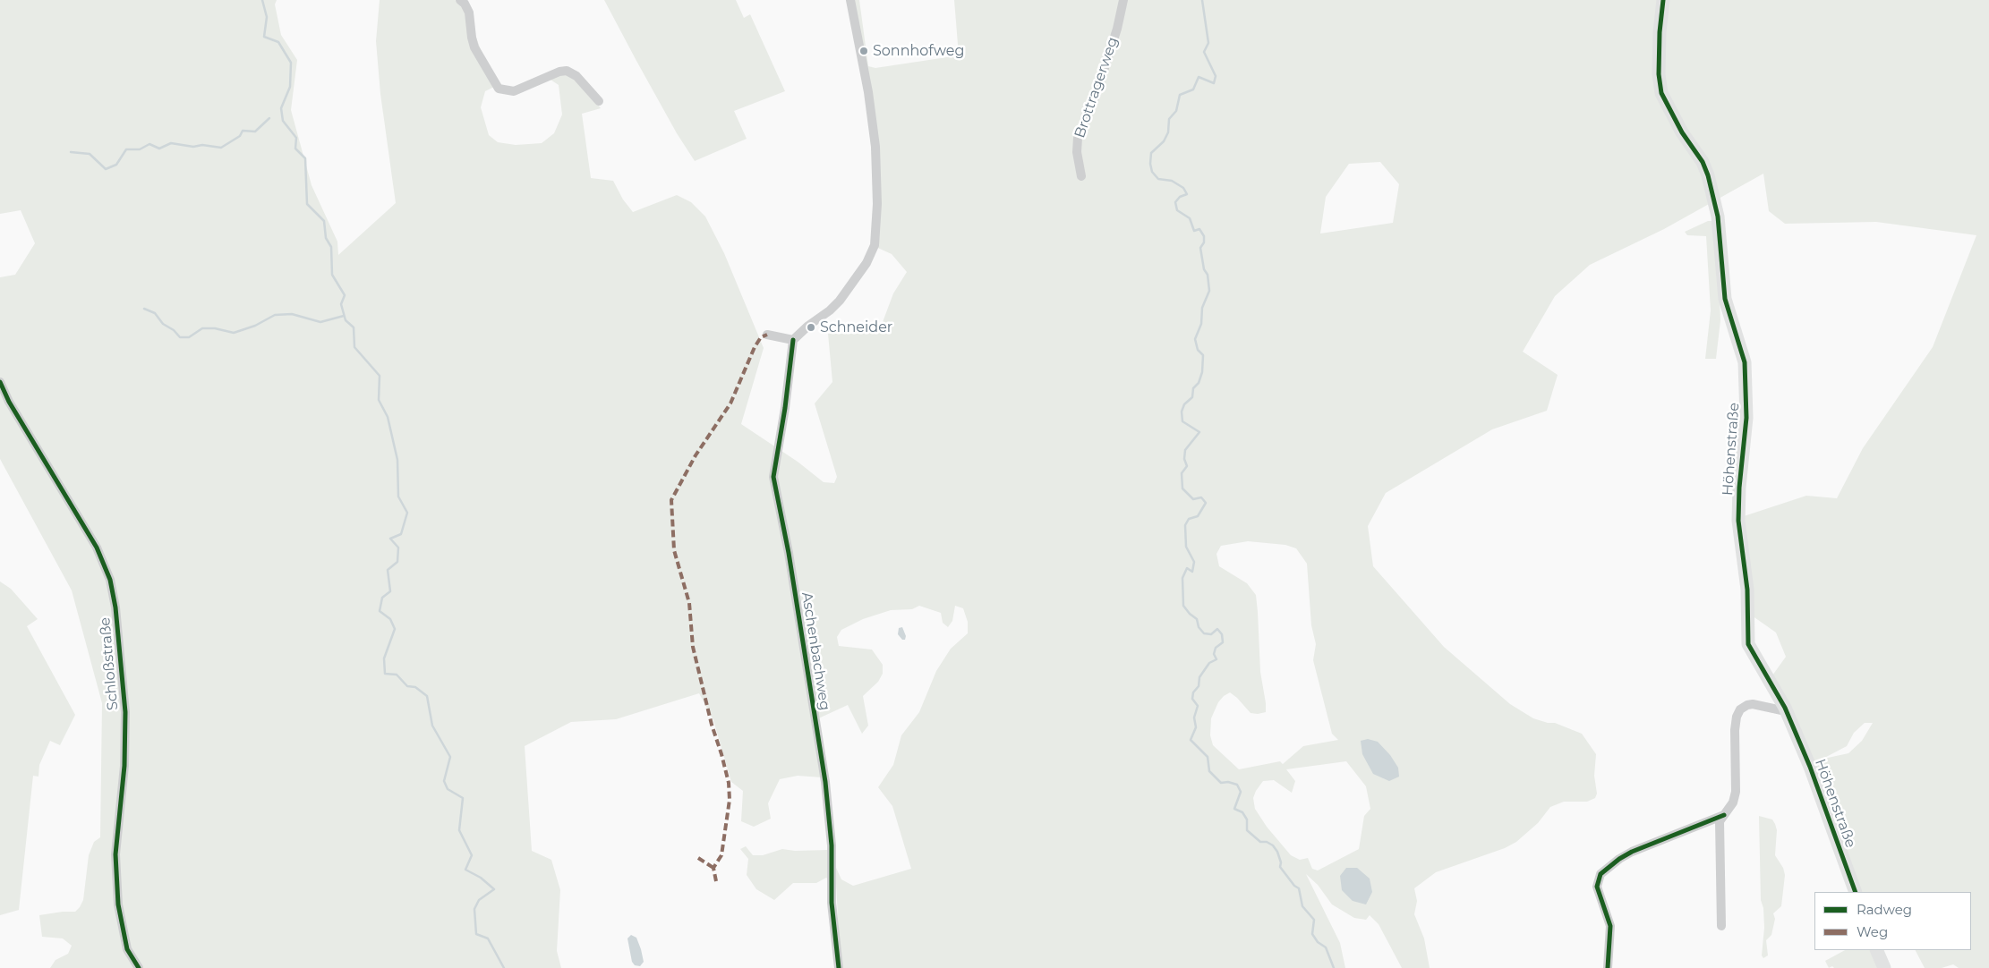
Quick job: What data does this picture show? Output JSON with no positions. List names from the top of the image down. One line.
{"streets":{"street":["Brottragerweg","Höhenstraße","Aschenbachweg","Schloßstraße"]},"places":["Sonnhofweg","Schneider"],"legend":["Radweg","Weg"]}
